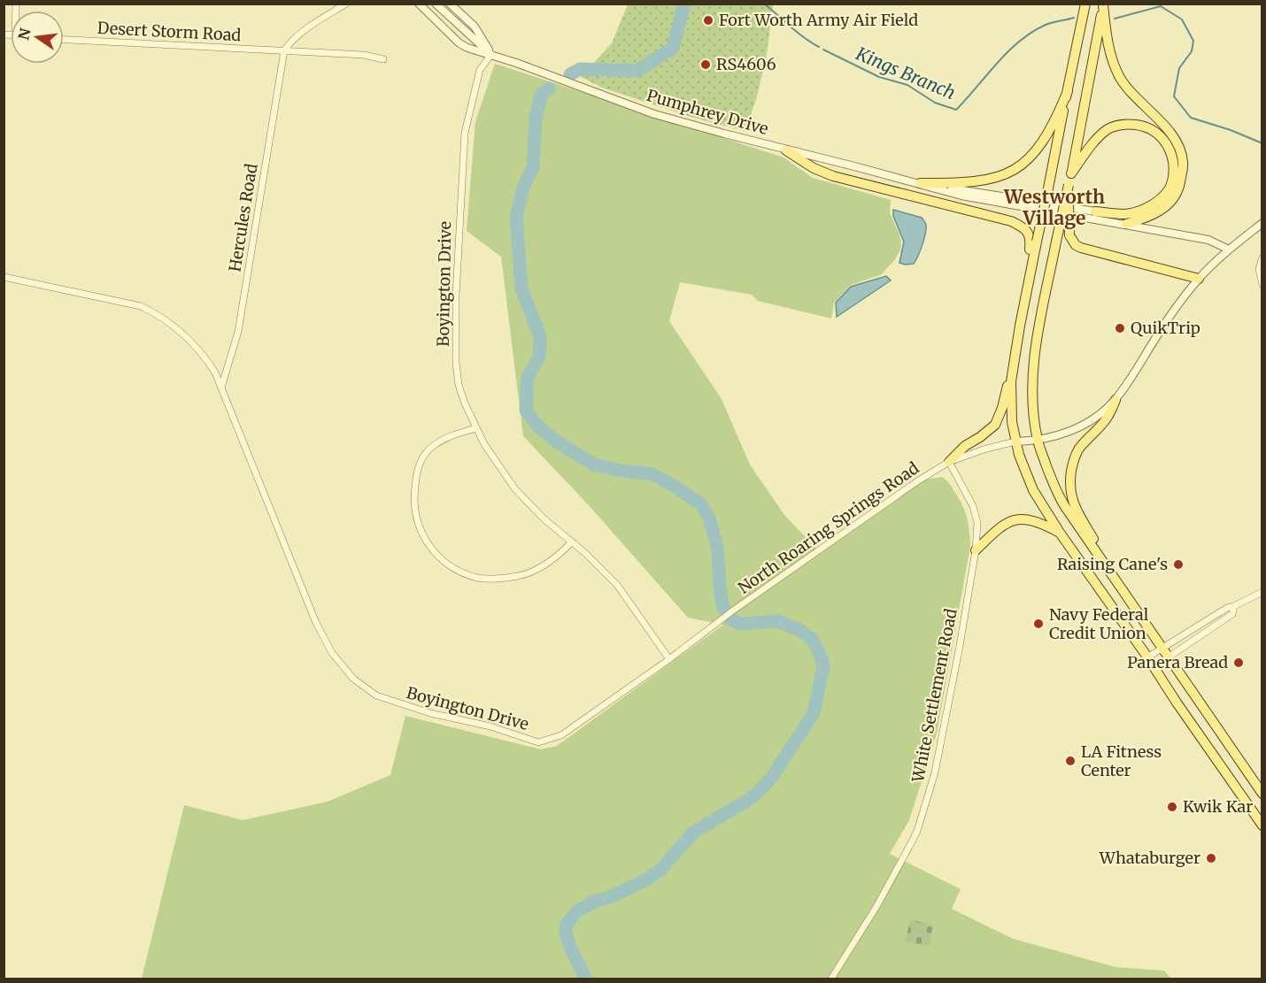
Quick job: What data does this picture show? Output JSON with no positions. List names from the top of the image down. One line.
{"streets":{"street":["Desert Storm Road","Pumphrey Drive","Hercules Road","Boyington Drive","North Roaring Springs Road","White Settlement Road"]},"crossings":[["Desert Storm Road","Hercules Road"],["Pumphrey Drive","Boyington Drive"],["Hercules Road","Boyington Drive"],["Boyington Drive","North Roaring Springs Road"],["North Roaring Springs Road","White Settlement Road"]],"districts":["Westworth Village"],"water":["Kings Branch"],"places":["Fort Worth Army Air Field","RS4606","QuikTrip","Raising Cane's","Navy Federal Credit Union","Panera Bread","LA Fitness Center","Kwik Kar","Whataburger"],"north":"left"}
